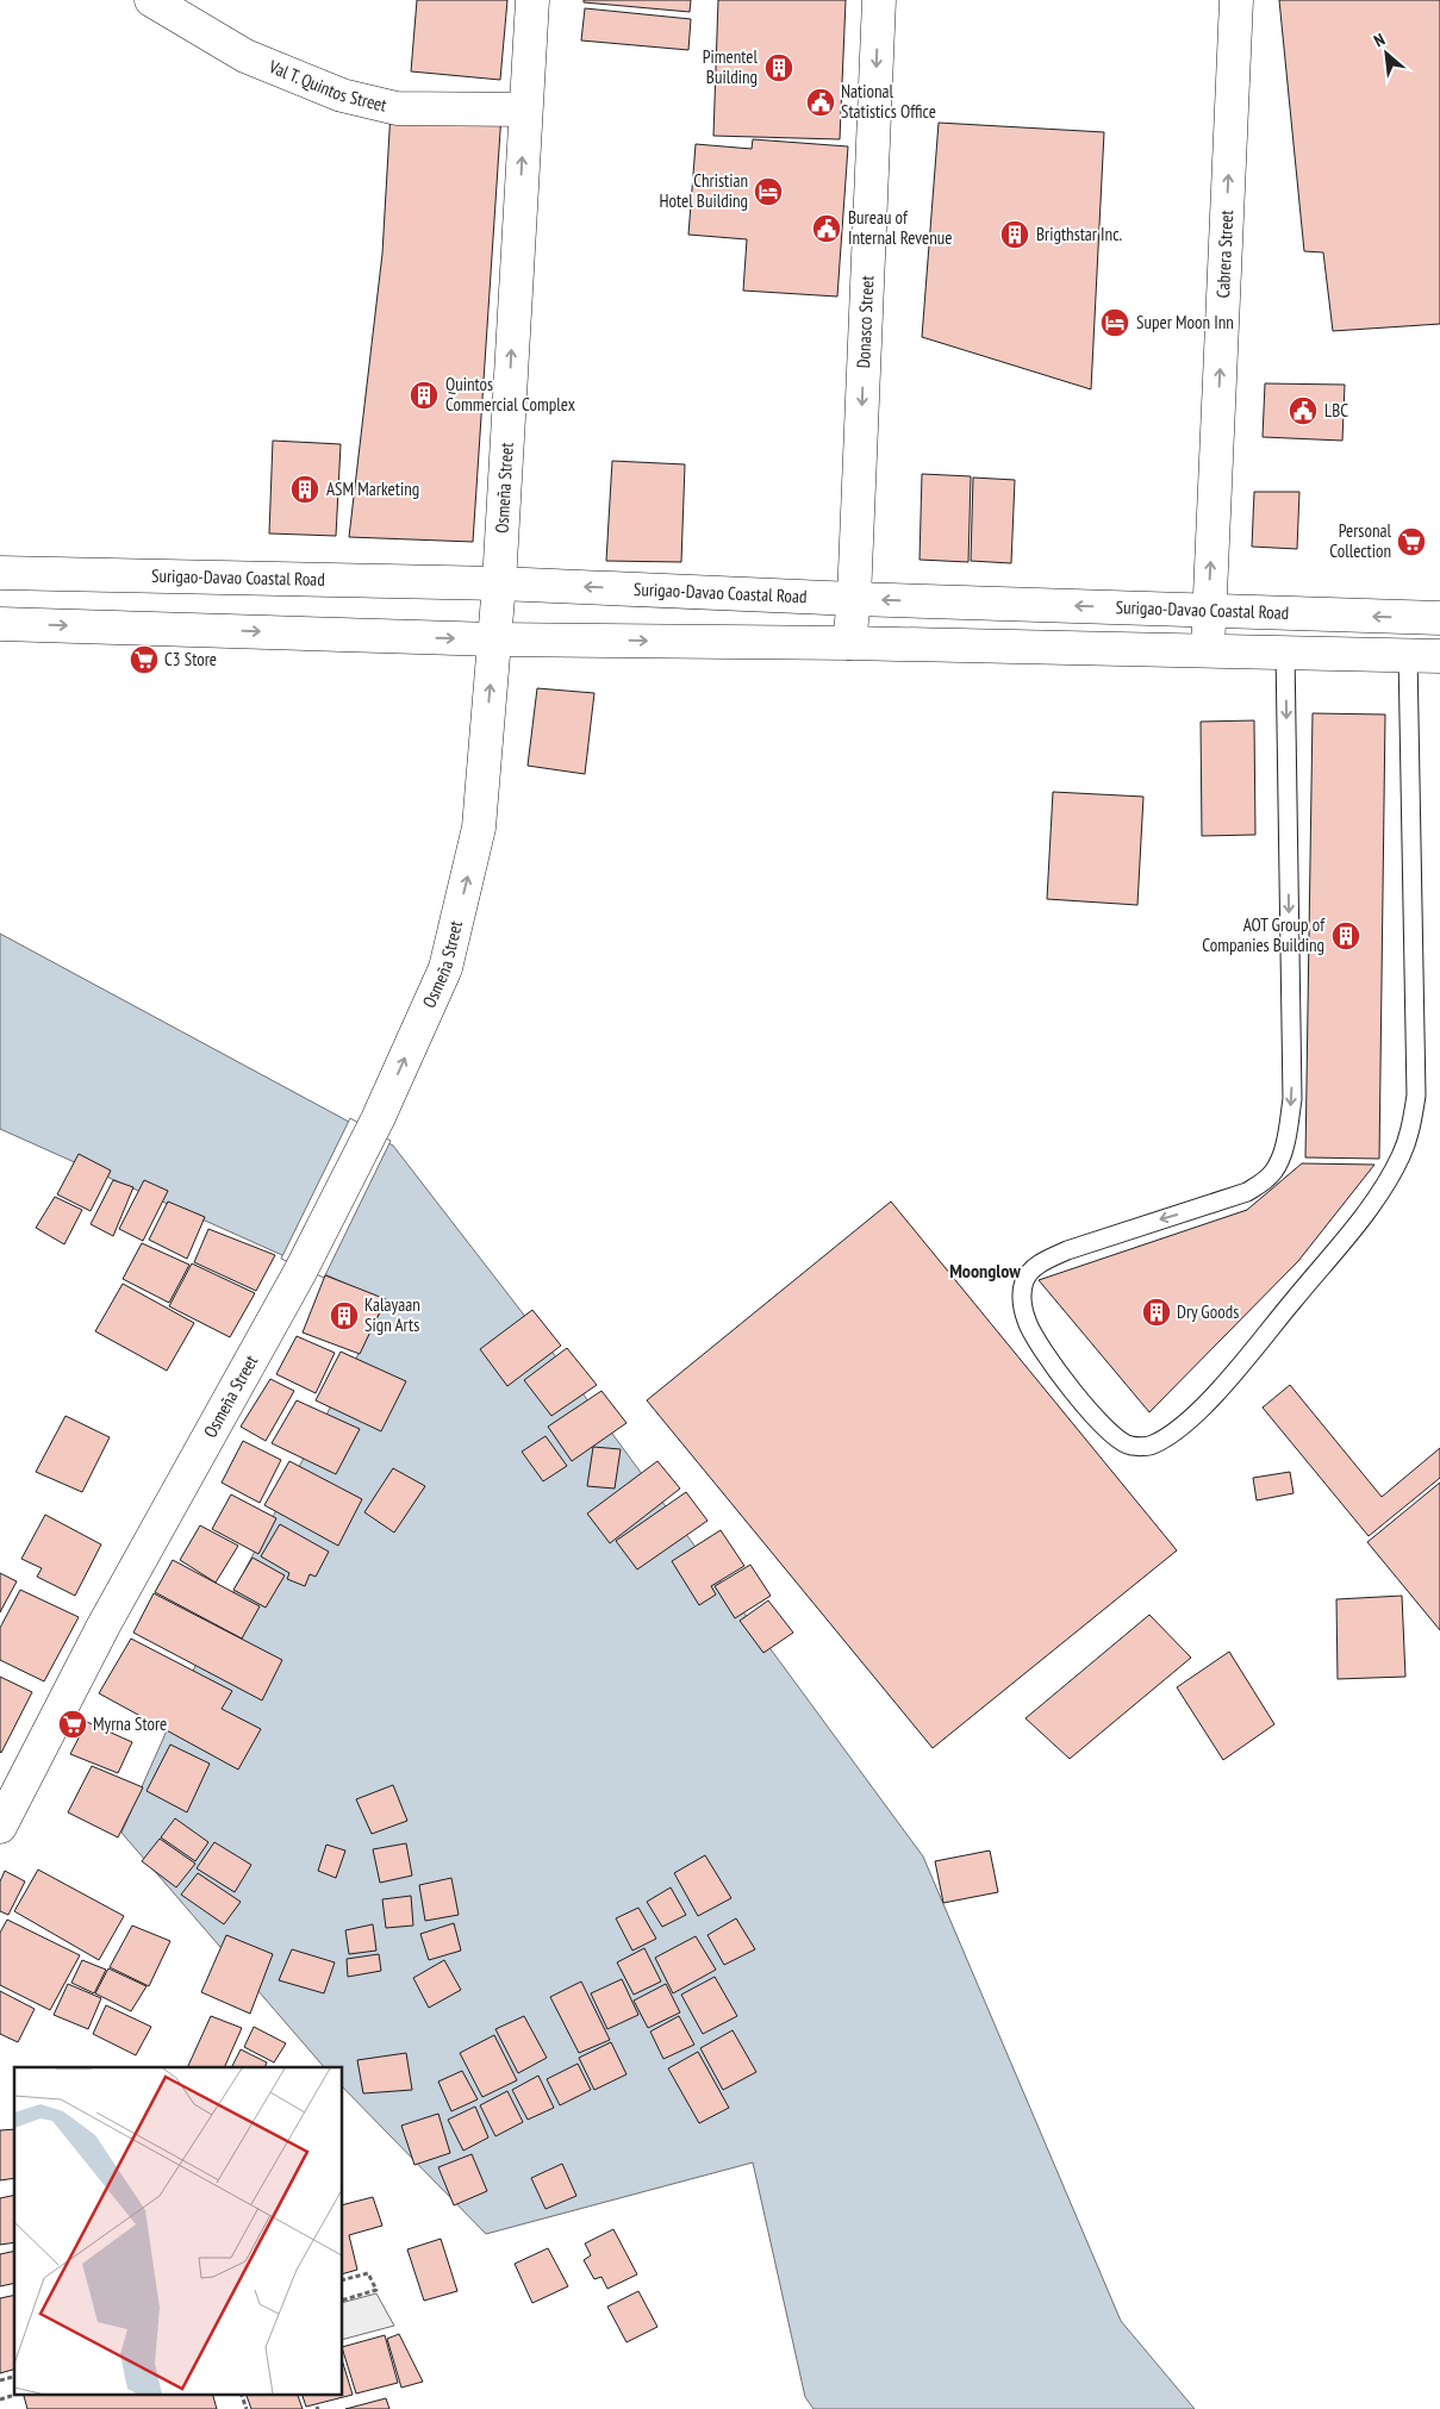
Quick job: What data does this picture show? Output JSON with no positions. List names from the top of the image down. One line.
{"streets":{"main road":["Val T. Quintos Street","Cabrera Street","Donasco Street","Osmeña Street","Surigao-Davao Coastal Road"]},"crossings":[["Val T. Quintos Street","Osmeña Street"],["Cabrera Street","Surigao-Davao Coastal Road"],["Donasco Street","Surigao-Davao Coastal Road"],["Osmeña Street","Surigao-Davao Coastal Road"]],"one_way":["Cabrera Street","Donasco Street","Osmeña Street"],"districts":["Moonglow"],"places":{"building":["Pimentel Building","Brigthstar Inc.","Quintos Commercial Complex","ASM Marketing","AOT Group of Companies Building","Dry Goods","Kalayaan Sign Arts"],"public building":["National Statistics Office","Bureau of Internal Revenue","LBC"],"hotel":["Christian Hotel Building","Super Moon Inn"],"supermarket":["Personal Collection","C3 Store","Myrna Store"]},"north":"top left"}
